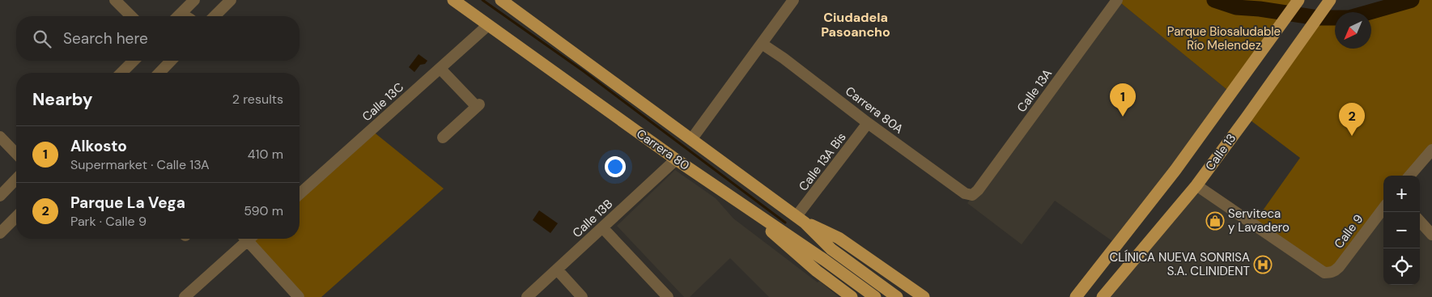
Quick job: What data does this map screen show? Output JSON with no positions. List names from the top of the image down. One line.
{"streets":{"main road":["Carrera 80","Calle 13"],"street":["Calle 13A","Calle 13C","Carrera 80A","Calle 13A Bis","Calle 13B","Calle 9"]},"crossings":[["Calle 13A","Carrera 80A"],["Calle 13C","Carrera 80"],["Carrera 80A","Calle 13A Bis"],["Carrera 80","Calle 13A Bis"],["Carrera 80","Calle 13B"],["Calle 13","Calle 9"]],"districts":["Ciudadela Pasoancho"],"parks":["Parque Biosaludable Río Melendez"],"places":{"shop":["Serviteca y Lavadero"],"hospital":["CLÍNICA NUEVA SONRISA S.A. CLINIDENT"]},"north":"bottom left","page":{"search":"Search here","heading":["Nearby","2 results"],"pins":["1","2"],"list":[{"mark":"1","name":"Alkosto","note":"Supermarket · Calle 13A","value":"410 m"},{"mark":"2","name":"Parque La Vega","note":"Park · Calle 9","value":"590 m"}],"map_buttons":["+","−"]}}
